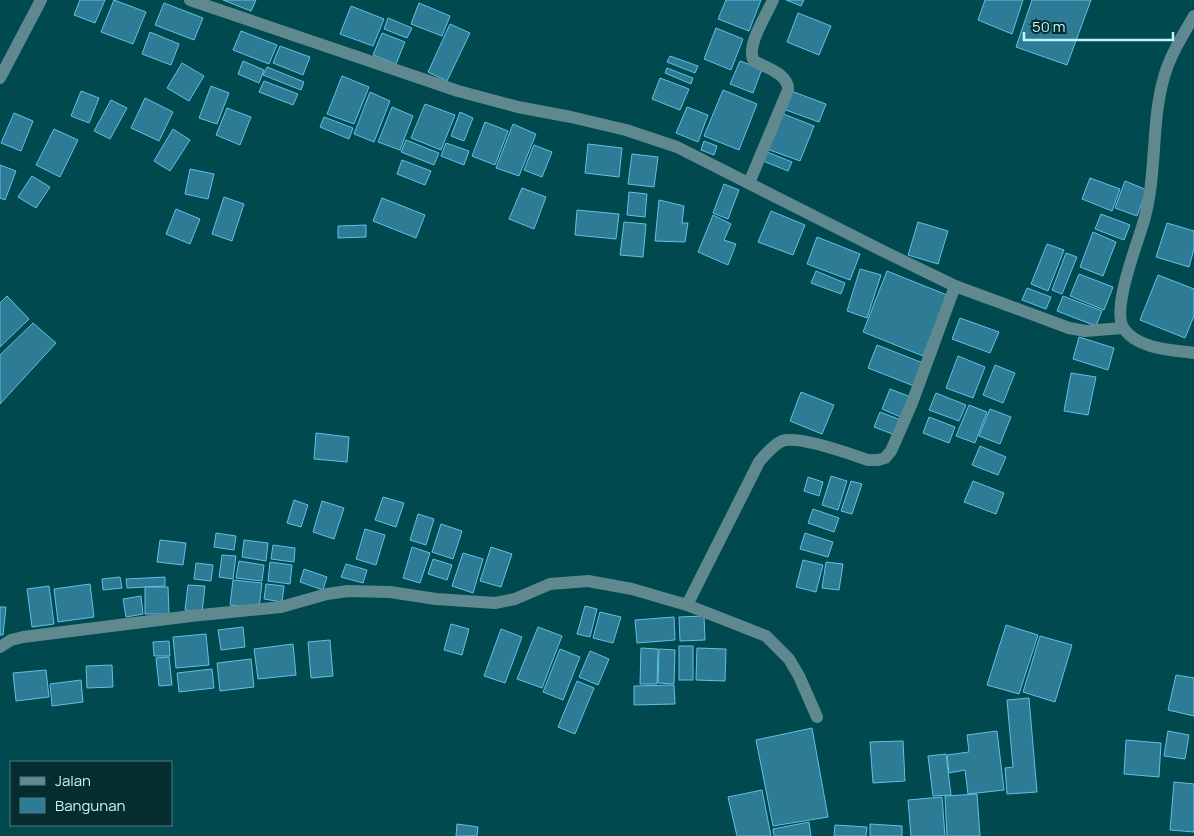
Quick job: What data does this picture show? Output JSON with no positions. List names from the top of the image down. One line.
{"legend":["Jalan","Bangunan"],"scale_bar":"50 m"}
